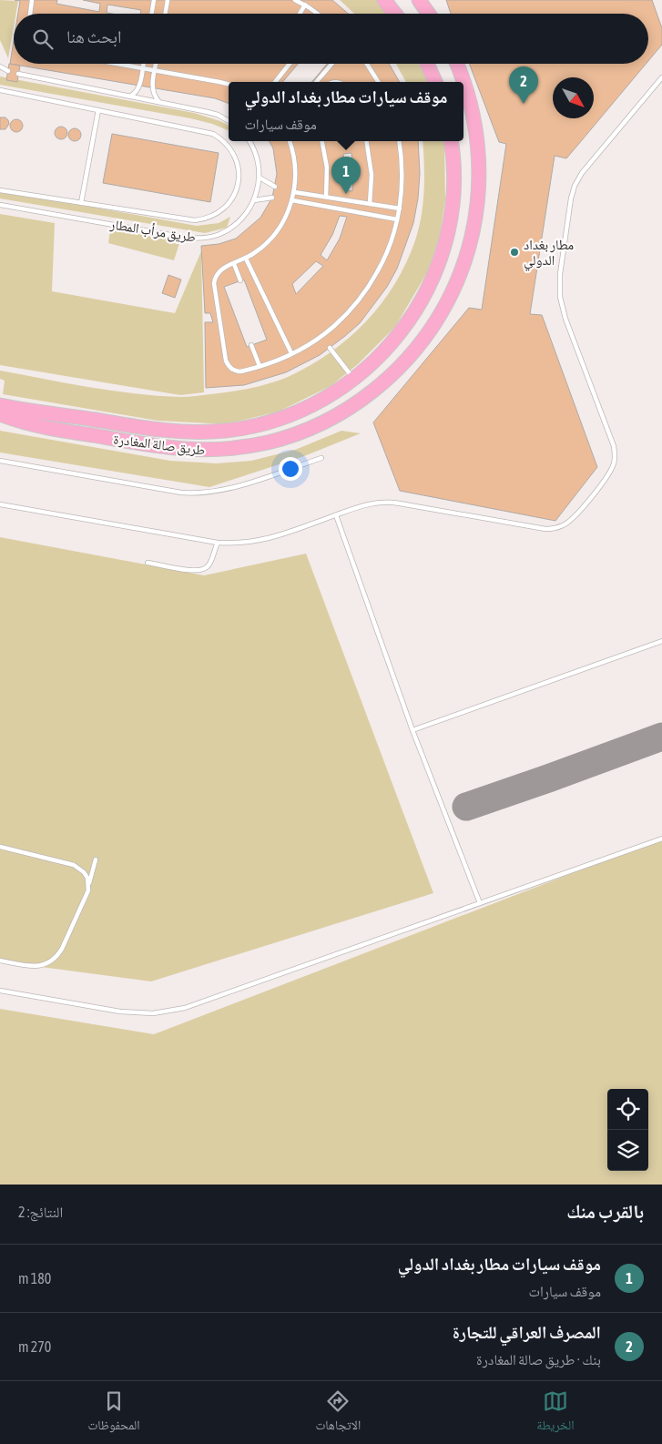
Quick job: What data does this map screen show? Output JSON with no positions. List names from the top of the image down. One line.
{"streets":{"main road":["طريق صالة المغادرة"],"lane":["طريق مرأب المطار"]},"places":["مطار بغداد الدولي"],"north":"bottom right","page":{"search":"ابحث هنا","pins":["2","1"],"popup":["موقف سيارات مطار بغداد الدولي","موقف سيارات"],"heading":["بالقرب منك","النتائج: 2"],"list":[{"mark":"1","name":"موقف سيارات مطار بغداد الدولي","note":"موقف سيارات","value":"180 m"},{"mark":"2","name":"المصرف العراقي للتجارة","note":"بنك · طريق صالة المغادرة","value":"270 m"}],"nav":["الخريطة","الاتجاهات","المحفوظات"]}}
